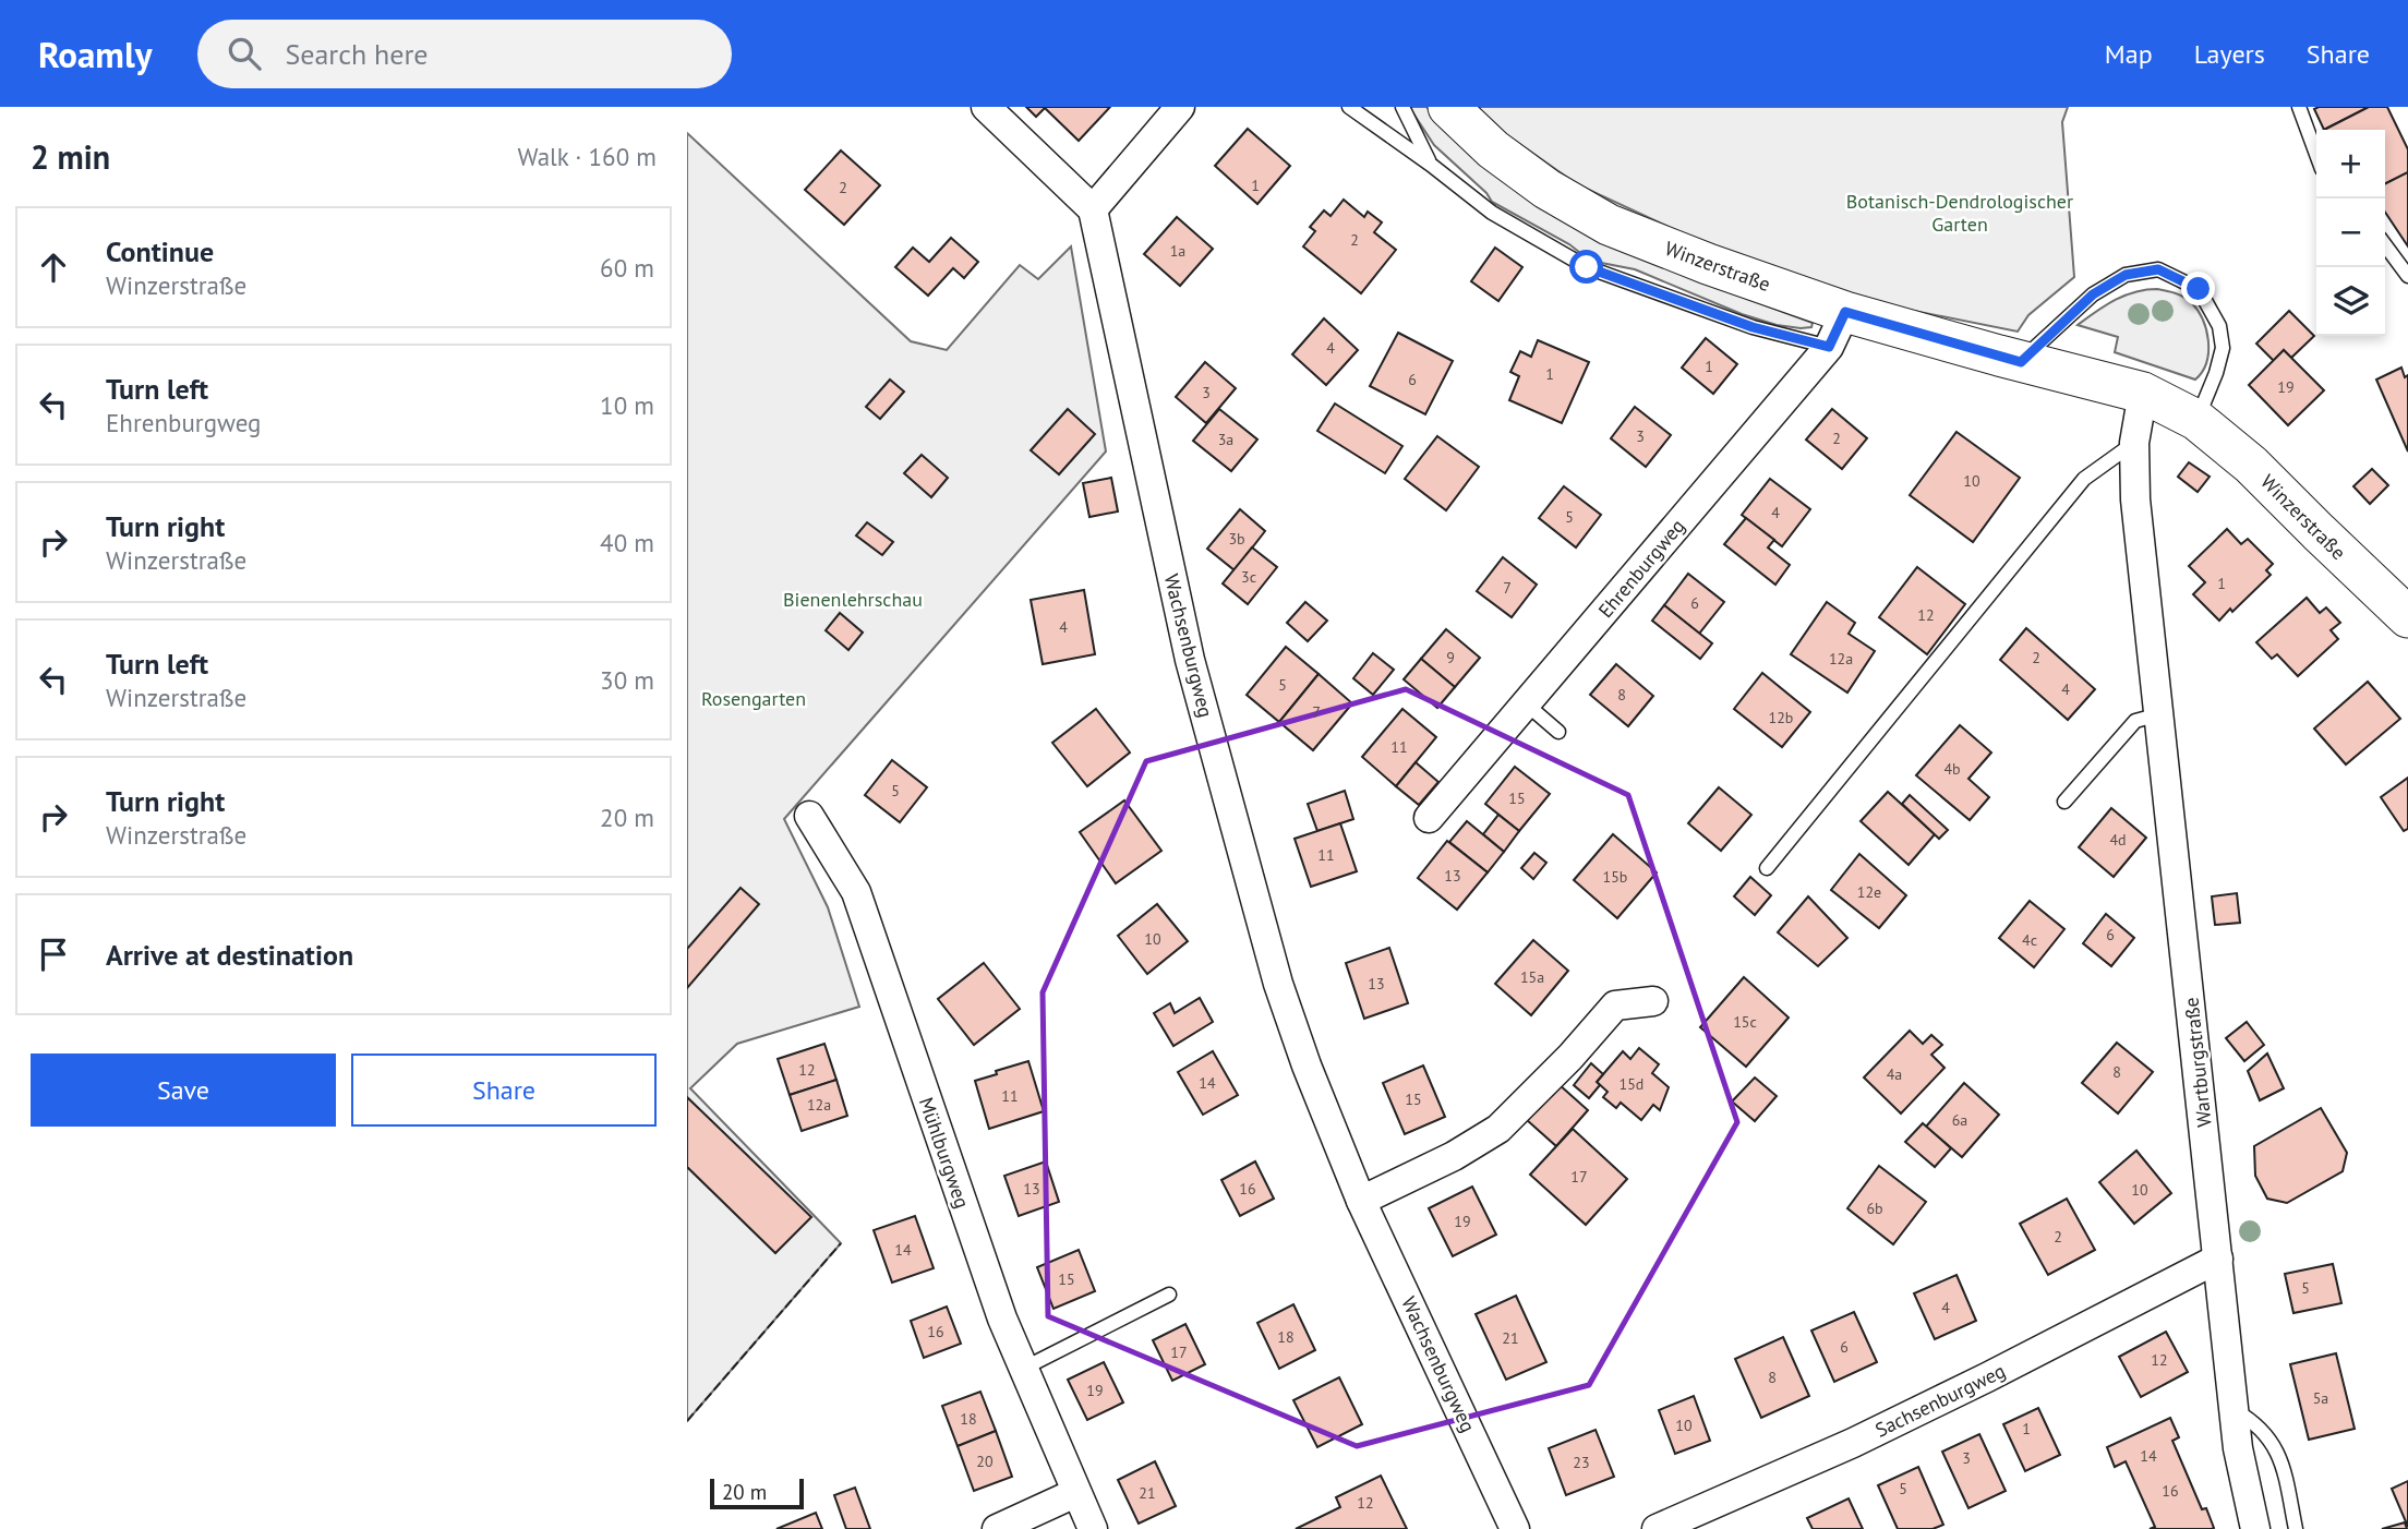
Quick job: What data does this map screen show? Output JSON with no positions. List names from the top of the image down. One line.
{"streets":{"street":["Winzerstraße","Ehrenburgweg","Wachsenburgweg","Wartburgstraße","Mühlburgweg","Sachsenburgweg"]},"crossings":[["Winzerstraße","Ehrenburgweg"],["Winzerstraße","Wartburgstraße"],["Wartburgstraße","Sachsenburgweg"]],"parks":["Botanisch-Dendrologischer Garten","Bienenlehrschau","Rosengarten"],"house_numbers":["1","2","2","1a","4","1","1","6","19","3","3","2","3a","10","4","5","3b","3c","1","7","6","12","4","9","2","12a","5","4","8","7","12b","11","4b","5","15","4d","11","13","15b","12e","6","10","4c","15a","13","15c","12","8","4a","14","15d","11","15","12a","6a","17","13","16","10","6b","19","2","14","15","5","4","16","18","21","6","17","12","8","19","5a","18","10","1","14","3","20","23","5","16","21","12"],"scale_bar":"20 m","page":{"header":"Roamly","search":"Search here","nav":["Map","Layers","Share"],"heading":["2 min","Walk · 160 m"],"map_buttons":["+","−"],"list":[["Continue","Winzerstraße","60 m"],["Turn left","Ehrenburgweg","10 m"],["Turn right","Winzerstraße","40 m"],["Turn left","Winzerstraße","30 m"],["Turn right","Winzerstraße","20 m"],"Arrive at destination"],"buttons":["Save","Share"],"scale":"20 m"}}
